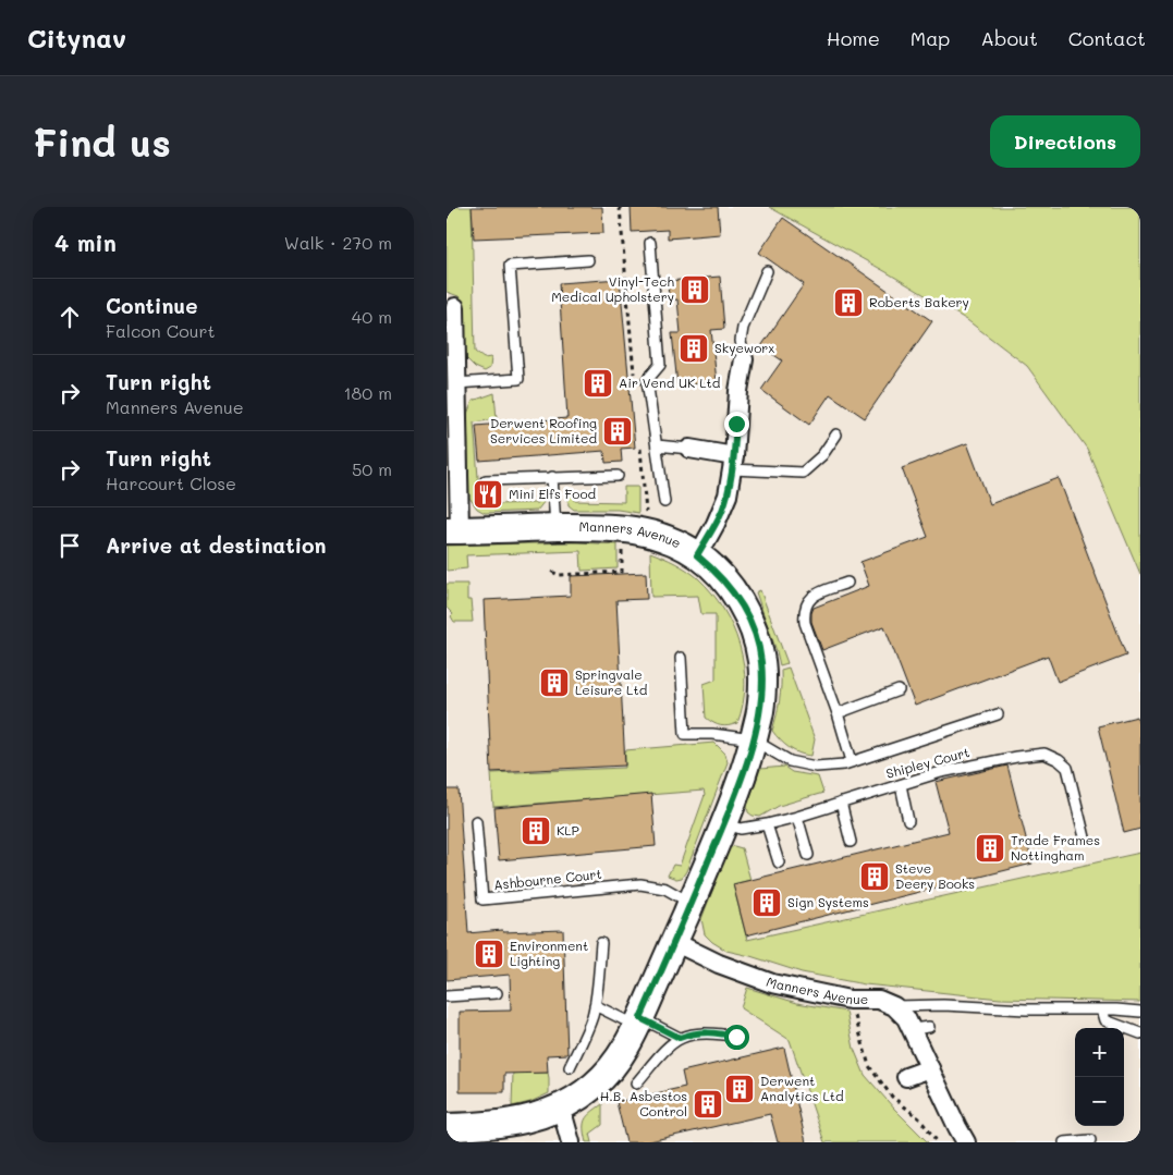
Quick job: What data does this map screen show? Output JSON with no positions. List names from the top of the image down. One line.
{"streets":{"street":["Manners Avenue"],"lane":["Shipley Court","Ashbourne Court"]},"crossings":[["Manners Avenue","Shipley Court"],["Manners Avenue","Ashbourne Court"]],"places":{"building":["Vinyl-Tech Medical Upholstery","Roberts Bakery","Skyeworx","Air Vend UK Ltd","Derwent Roofing Services Limited","Springvale Leisure Ltd","KLP","Trade Frames Nottingham","Steve Deery Books","Sign Systems","Environment Lighting","Derwent Analytics Ltd","H.B. Asbestos Control"],"restaurant":["Mini Elfs Food"]},"page":{"header":"Citynav","nav":["Home","Map","About","Contact"],"buttons":"Directions","title":"Find us","heading":["4 min","Walk · 270 m"],"list":[["Continue","Falcon Court","40 m"],["Turn right","Manners Avenue","180 m"],["Turn right","Harcourt Close","50 m"],"Arrive at destination"],"map_buttons":["+","−"]}}
